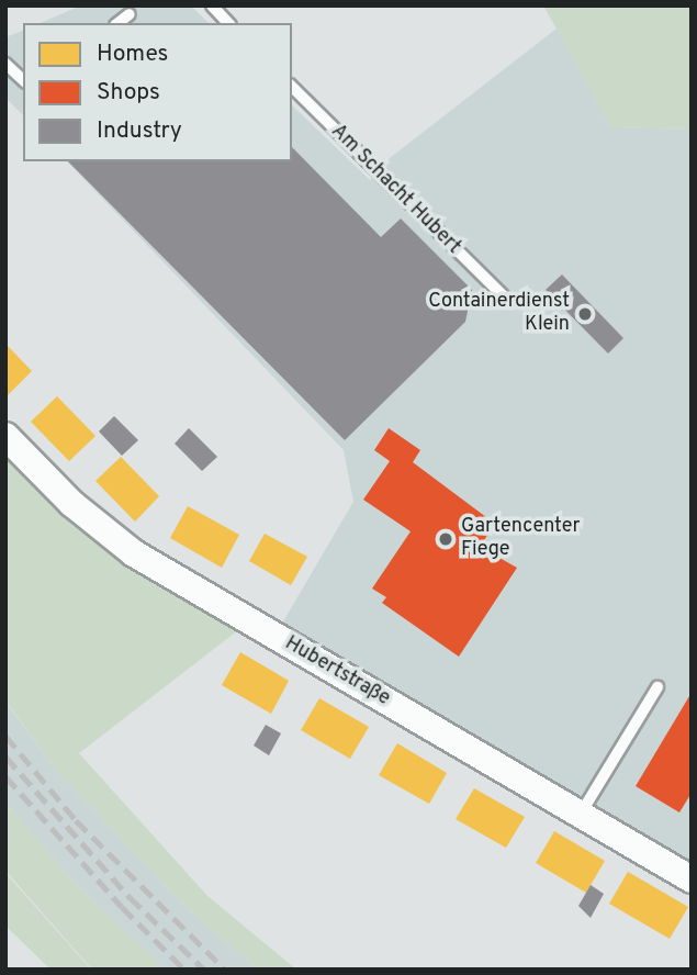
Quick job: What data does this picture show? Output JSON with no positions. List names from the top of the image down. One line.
{"streets":{"street":["Hubertstraße"],"lane":["Am Schacht Hubert"]},"places":["Containerdienst Klein","Gartencenter Fiege"],"legend":["Homes","Shops","Industry"]}
